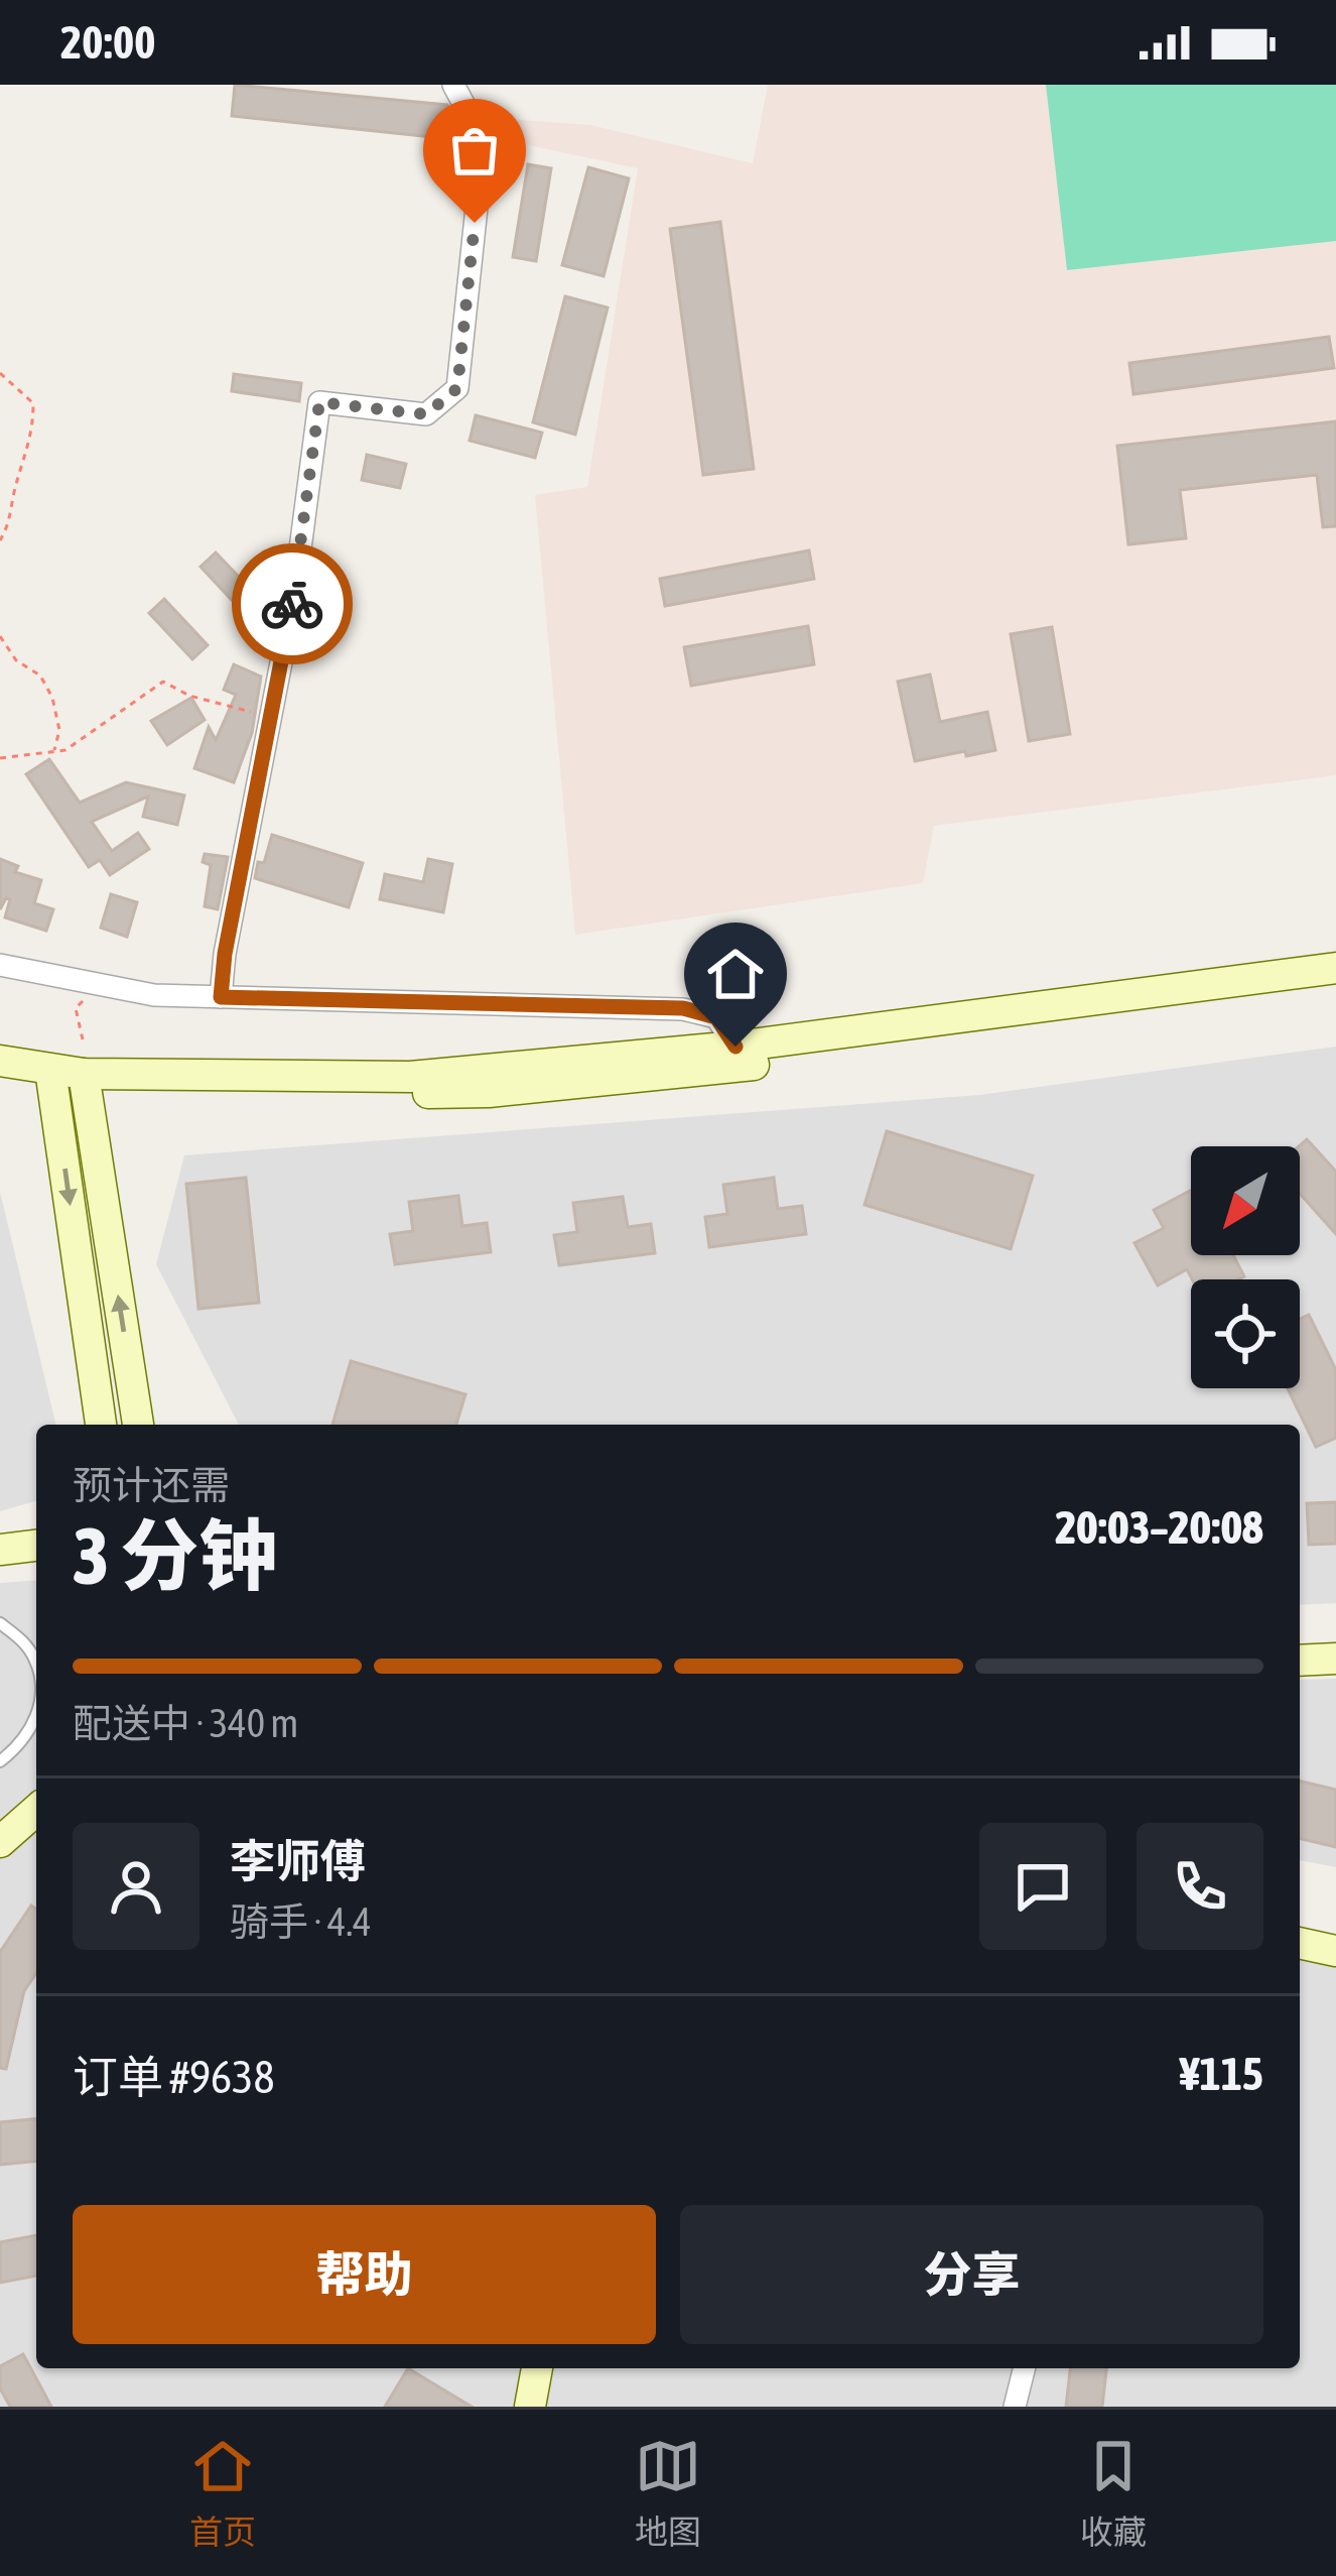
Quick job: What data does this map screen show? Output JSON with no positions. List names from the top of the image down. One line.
{"north":"bottom left","page":{"status":"20:00","heading":["3 分钟","预计还需","20:03–20:08"],"panel":["李师傅","骑手 · 4.4","订单 #9638","¥115"],"bar":"配送中 · 340 m","buttons":["帮助","分享"],"tabs":["首页","地图","收藏"]}}
